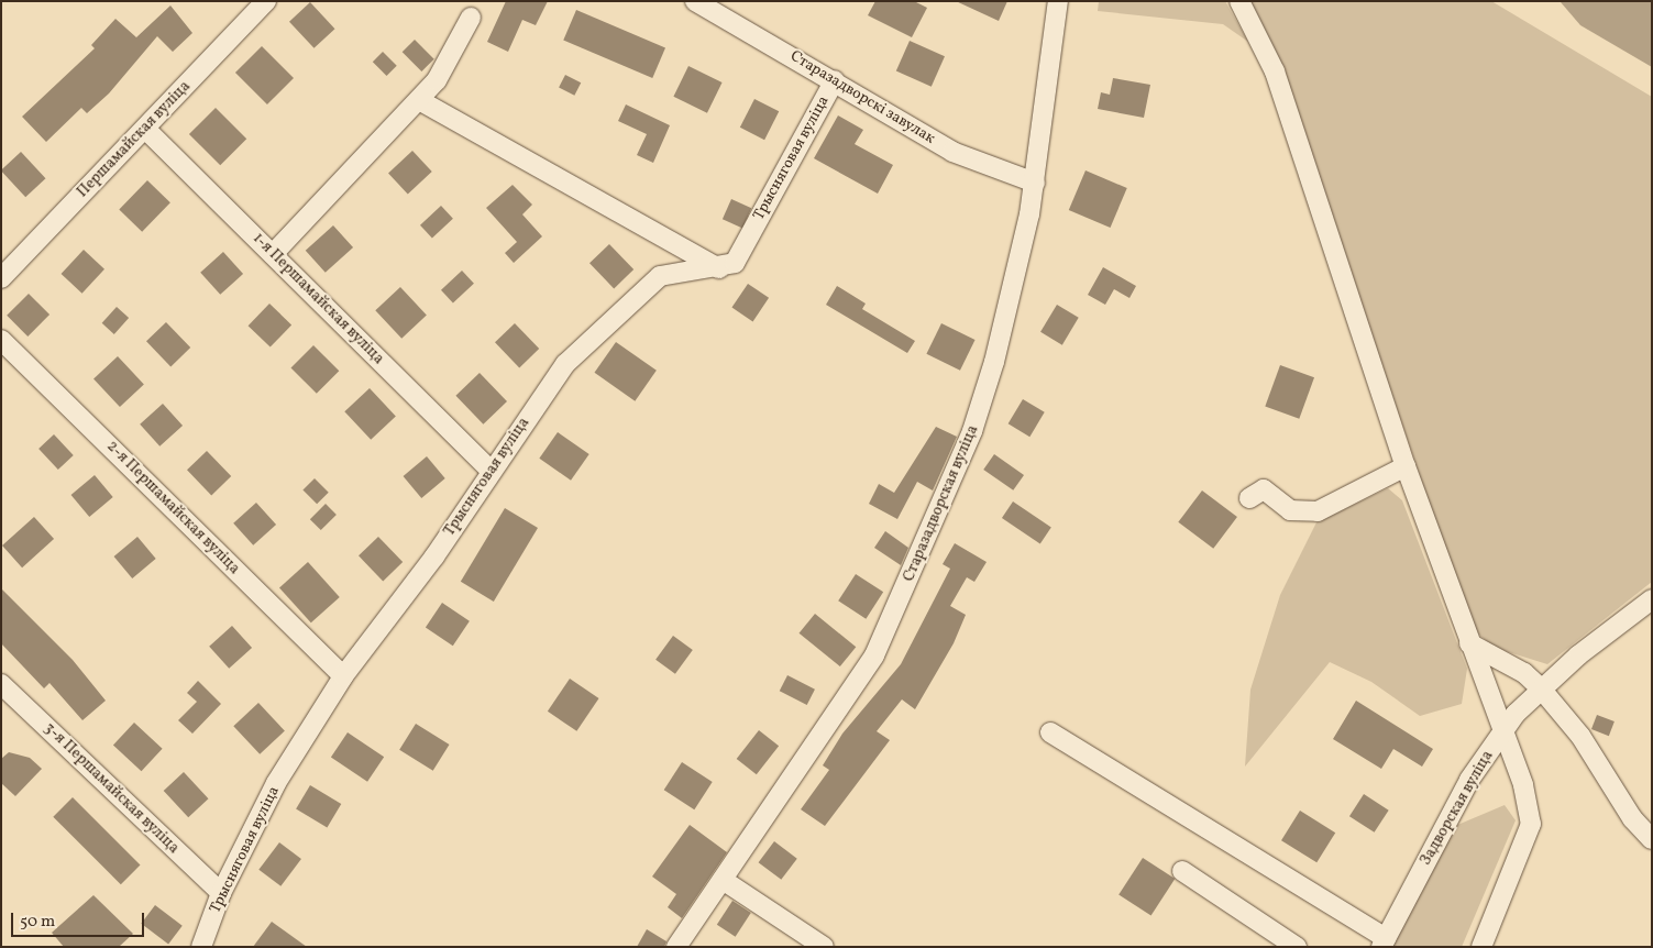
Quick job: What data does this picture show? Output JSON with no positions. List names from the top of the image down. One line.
{"streets":{"street":["Старазадворскі завулак","Першамайская вуліца","Трысняговая вуліца","1-я Першамайская вуліца","Старазадворская вуліца","2-я Першамайская вуліца","3-я Першамайская вуліца","Задворская вуліца"]},"crossings":[["Старазадворскі завулак","Трысняговая вуліца"],["Старазадворскі завулак","Старазадворская вуліца"],["Першамайская вуліца","1-я Першамайская вуліца"],["Трысняговая вуліца","1-я Першамайская вуліца"],["Трысняговая вуліца","2-я Першамайская вуліца"],["Трысняговая вуліца","3-я Першамайская вуліца"]],"scale_bar":"50 m"}
